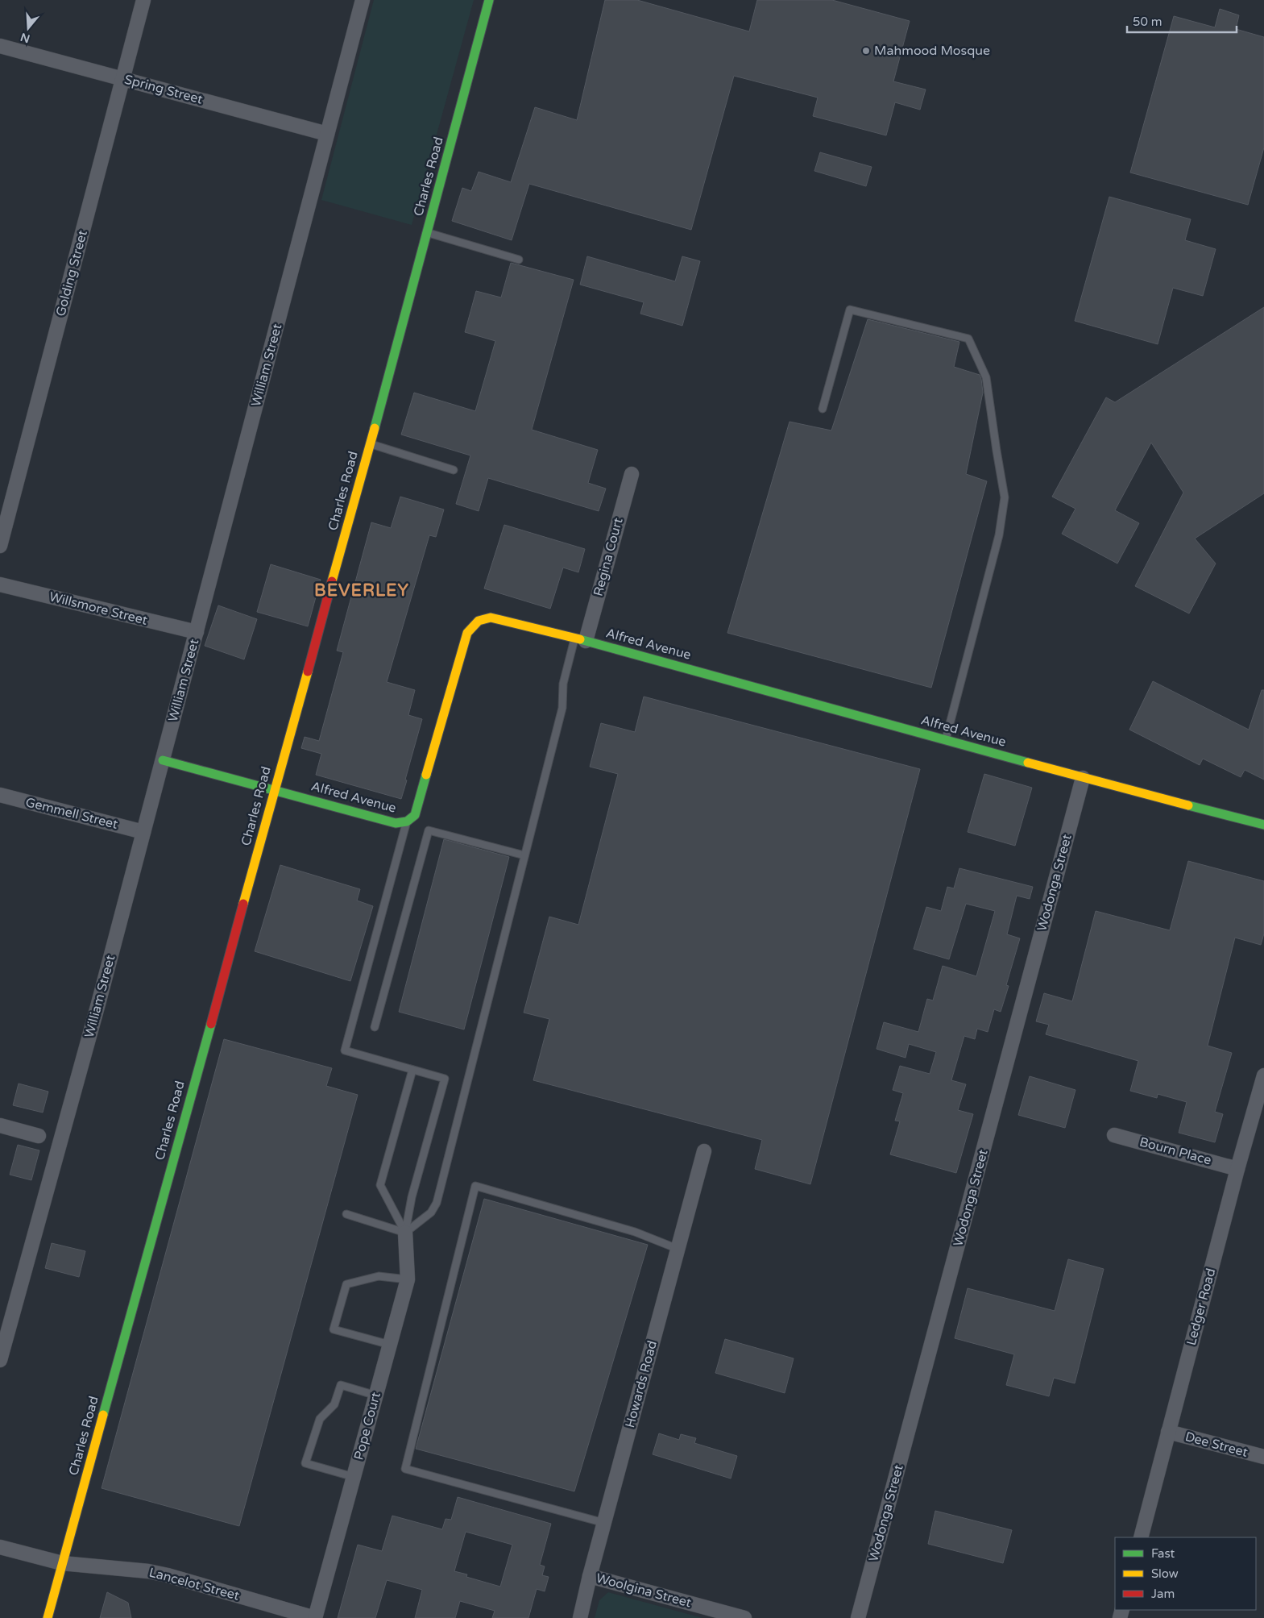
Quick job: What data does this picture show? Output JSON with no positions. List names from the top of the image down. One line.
{"streets":{"street":["Spring Street","Charles Road","Golding Street","William Street","Regina Court","Willsmore Street","Alfred Avenue","Gemmell Street","Wodonga Street","Bourn Place","Ledger Road","Howards Road","Pope Court","Dee Street","Lancelot Street","Woolgina Street"]},"crossings":[["Spring Street","Golding Street"],["Spring Street","William Street"],["Charles Road","Alfred Avenue"],["Charles Road","Lancelot Street"],["William Street","Willsmore Street"],["William Street","Alfred Avenue"],["William Street","Gemmell Street"],["Regina Court","Alfred Avenue"],["Alfred Avenue","Wodonga Street"],["Bourn Place","Ledger Road"],["Ledger Road","Dee Street"],["Howards Road","Woolgina Street"],["Pope Court","Lancelot Street"]],"districts":["BEVERLEY"],"places":["Mahmood Mosque"],"legend":["Fast","Slow","Jam"],"scale_bar":"50 m","north":"bottom"}
